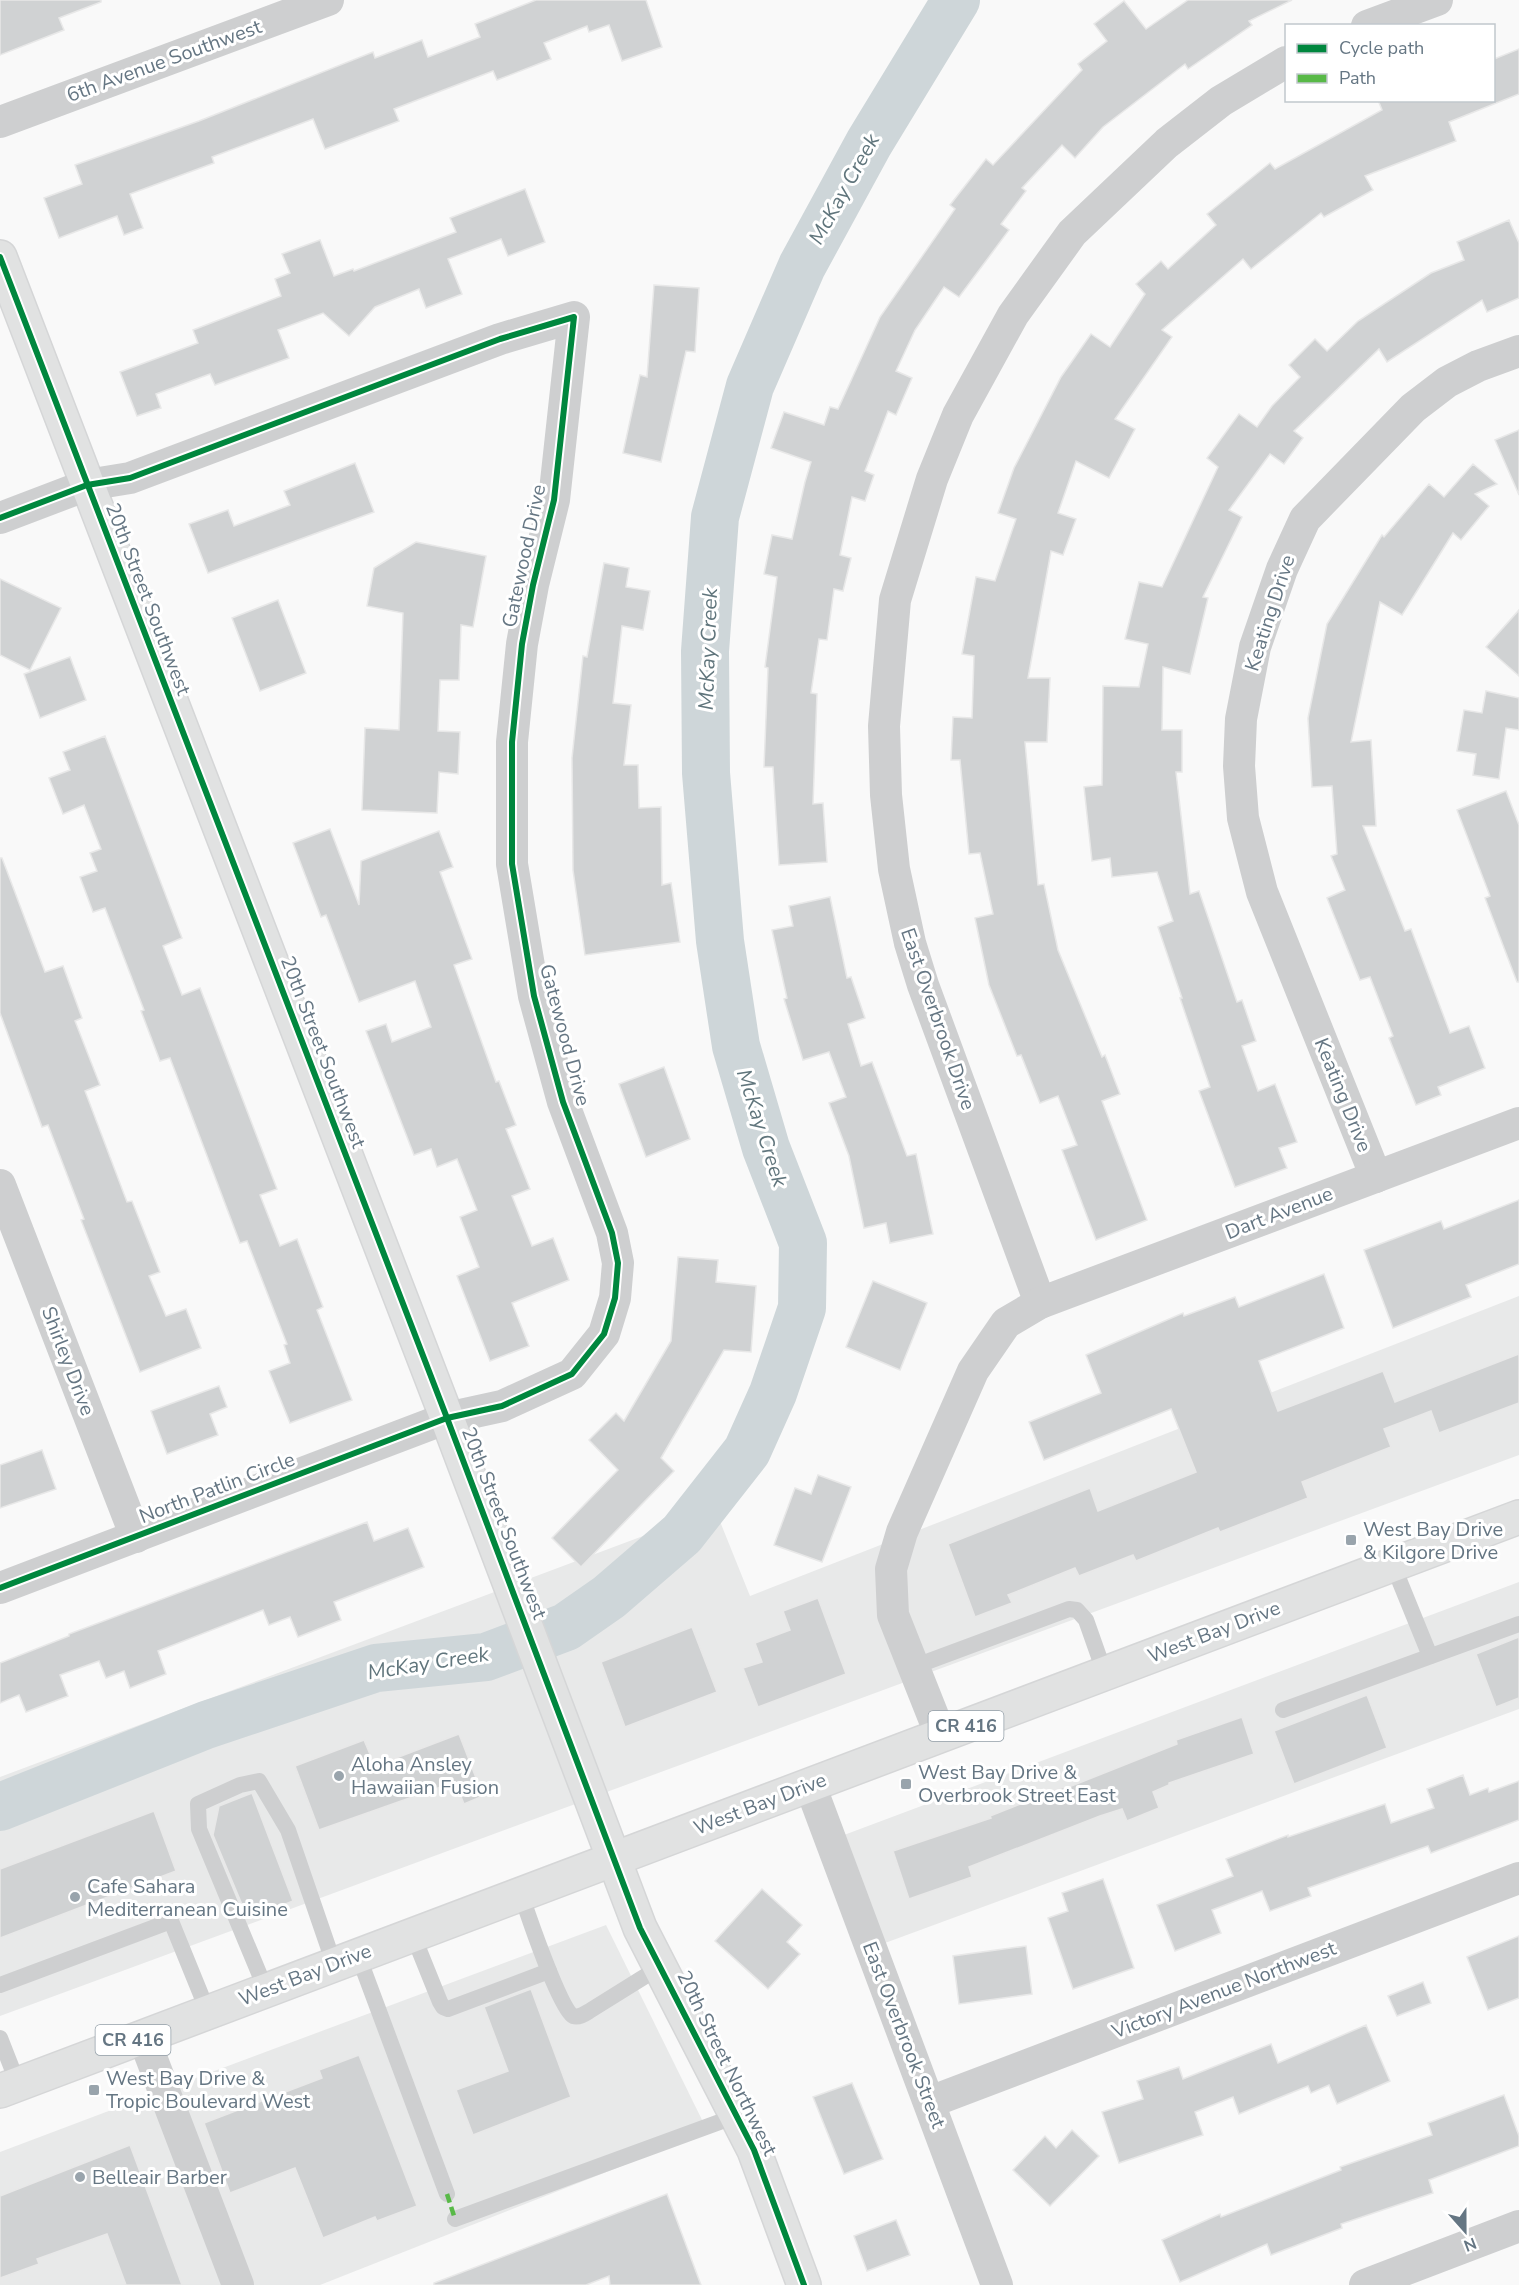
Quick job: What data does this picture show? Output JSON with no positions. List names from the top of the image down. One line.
{"streets":{"street":["6th Avenue Southwest","Gatewood Drive","20th Street Southwest","Keating Drive","East Overbrook Drive","Dart Avenue","Shirley Drive","North Patlin Circle","West Bay Drive","CR 416","Victory Avenue Northwest","East Overbrook Street","20th Street Northwest"]},"crossings":[["Gatewood Drive","20th Street Southwest"],["Gatewood Drive","North Patlin Circle"],["20th Street Southwest","North Patlin Circle"],["20th Street Southwest","West Bay Drive"],["20th Street Southwest","20th Street Northwest"],["Keating Drive","Dart Avenue"],["East Overbrook Drive","Dart Avenue"],["Shirley Drive","North Patlin Circle"],["West Bay Drive","East Overbrook Street"],["West Bay Drive","20th Street Northwest"],["Victory Avenue Northwest","East Overbrook Street"]],"water":["McKay Creek"],"places":{"transit":["West Bay Drive & Kilgore Drive","West Bay Drive & Overbrook Street East","West Bay Drive & Tropic Boulevard West"],"other":["Aloha Ansley Hawaiian Fusion","Cafe Sahara Mediterranean Cuisine","Belleair Barber"]},"legend":["Cycle path","Path"],"north":"bottom"}
